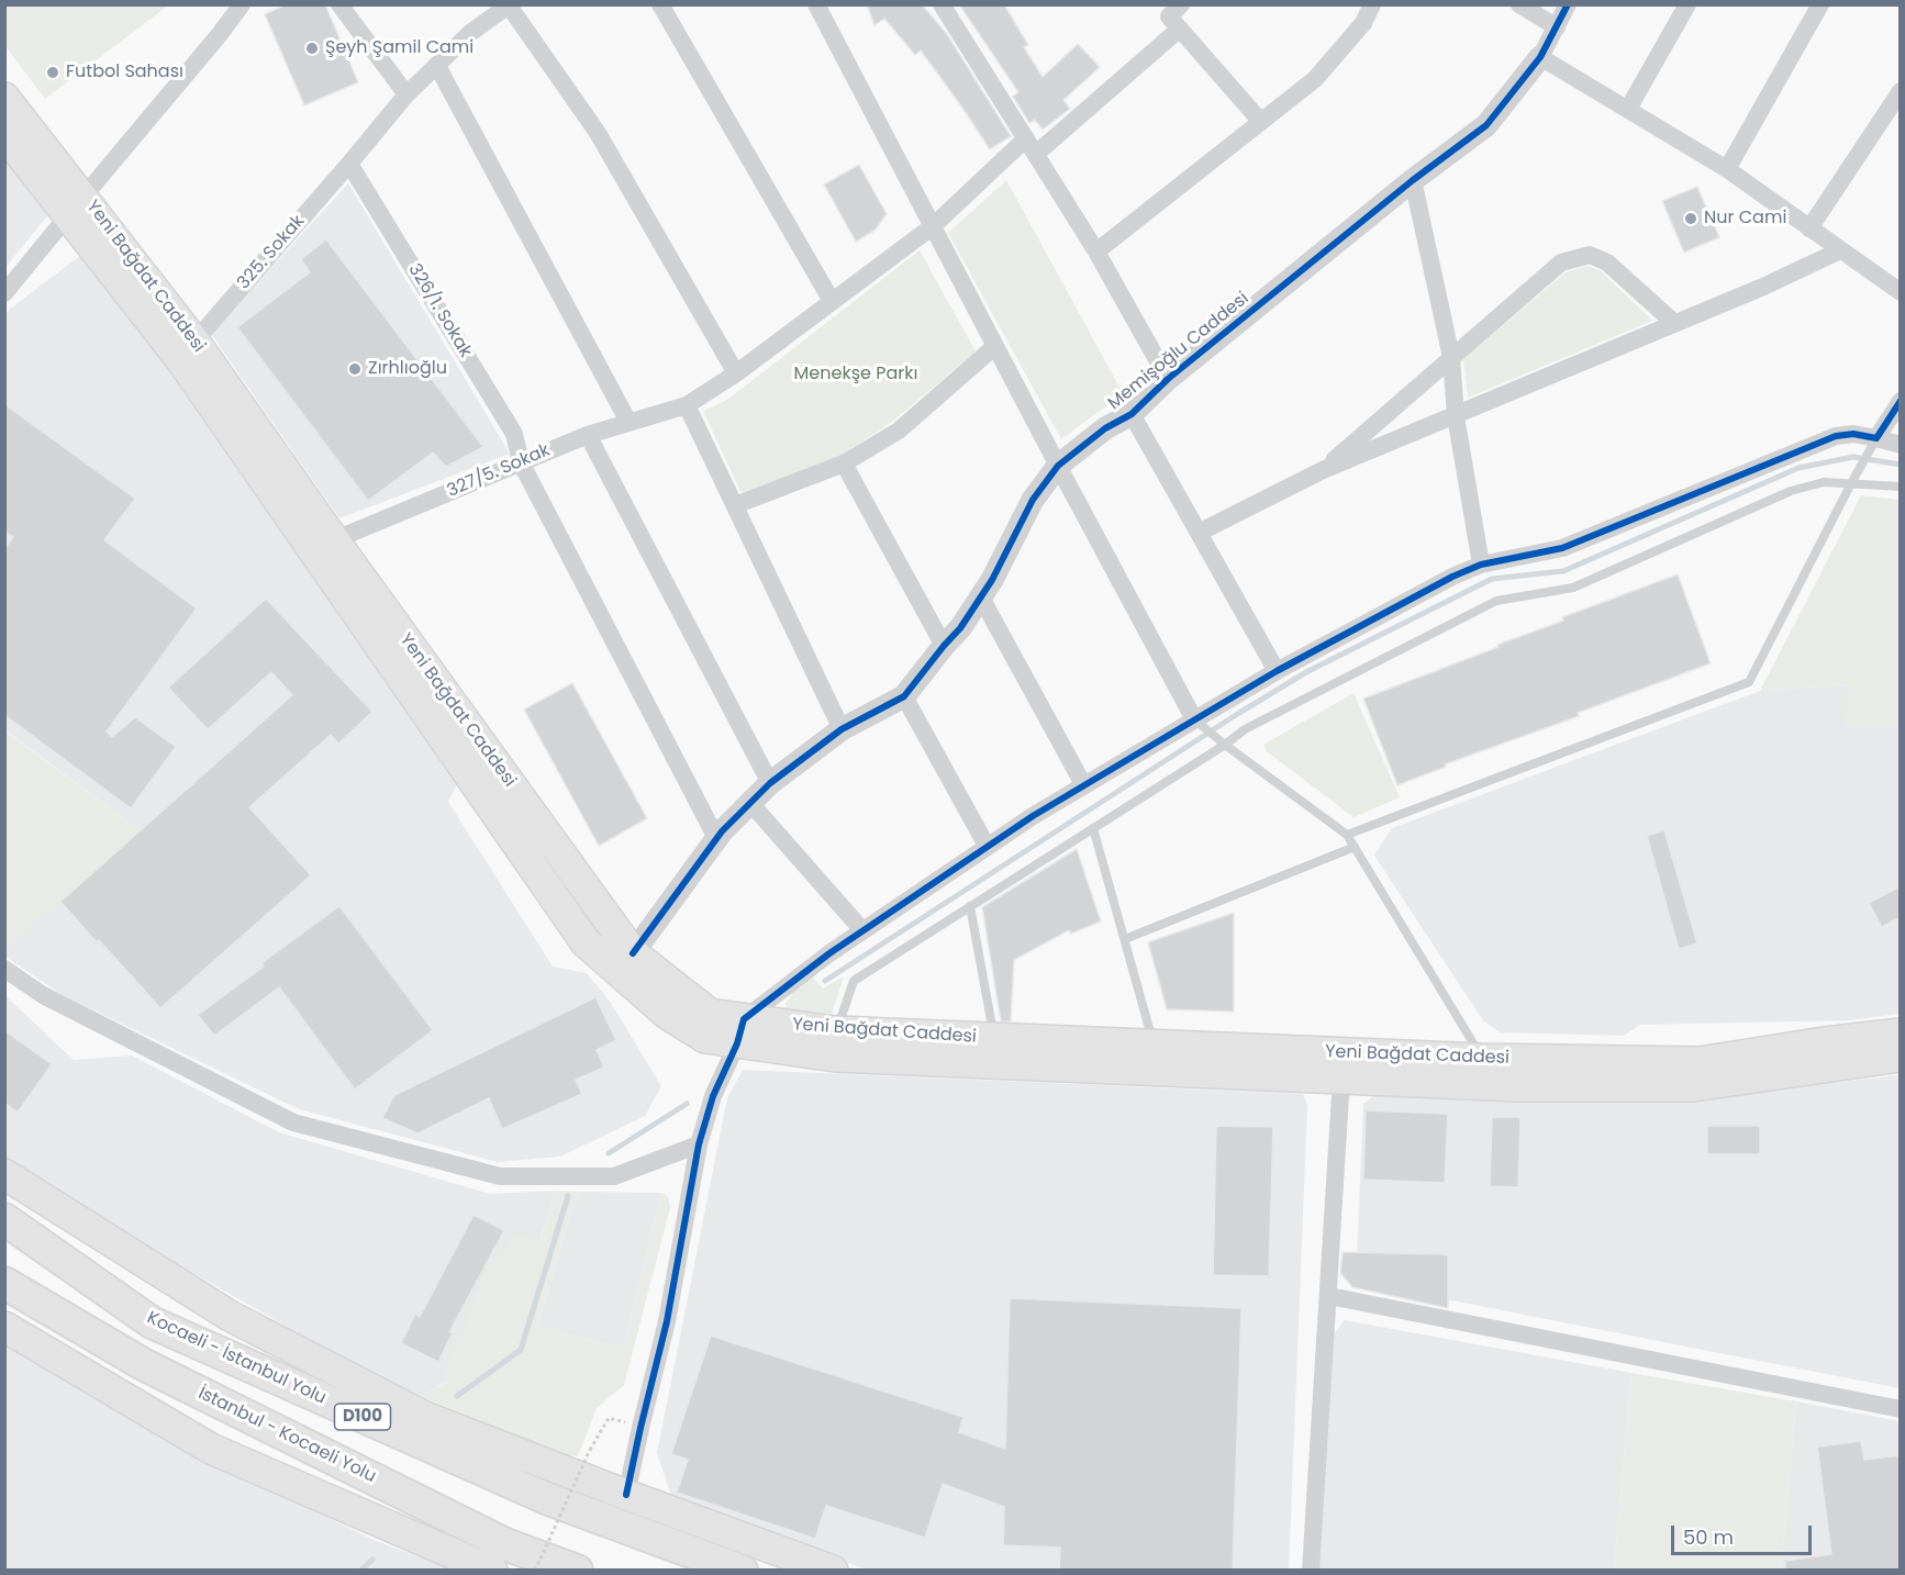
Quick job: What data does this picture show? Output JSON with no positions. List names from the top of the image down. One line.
{"streets":{"highway":["Kocaeli - İstanbul Yolu","D100","İstanbul - Kocaeli Yolu"],"main road":["Yeni Bağdat Caddesi"],"street":["325. Sokak","326/1. Sokak","Memişoğlu Caddesi","327/5. Sokak"]},"crossings":[["325. Sokak","Yeni Bağdat Caddesi"],["325. Sokak","326/1. Sokak"],["Yeni Bağdat Caddesi","Memişoğlu Caddesi"],["Yeni Bağdat Caddesi","327/5. Sokak"],["326/1. Sokak","Memişoğlu Caddesi"],["326/1. Sokak","327/5. Sokak"]],"parks":["Menekşe Parkı"],"places":["Şeyh Şamil Cami","Futbol Sahası","Nur Cami","Zırhlıoğlu"],"scale_bar":"50 m"}
